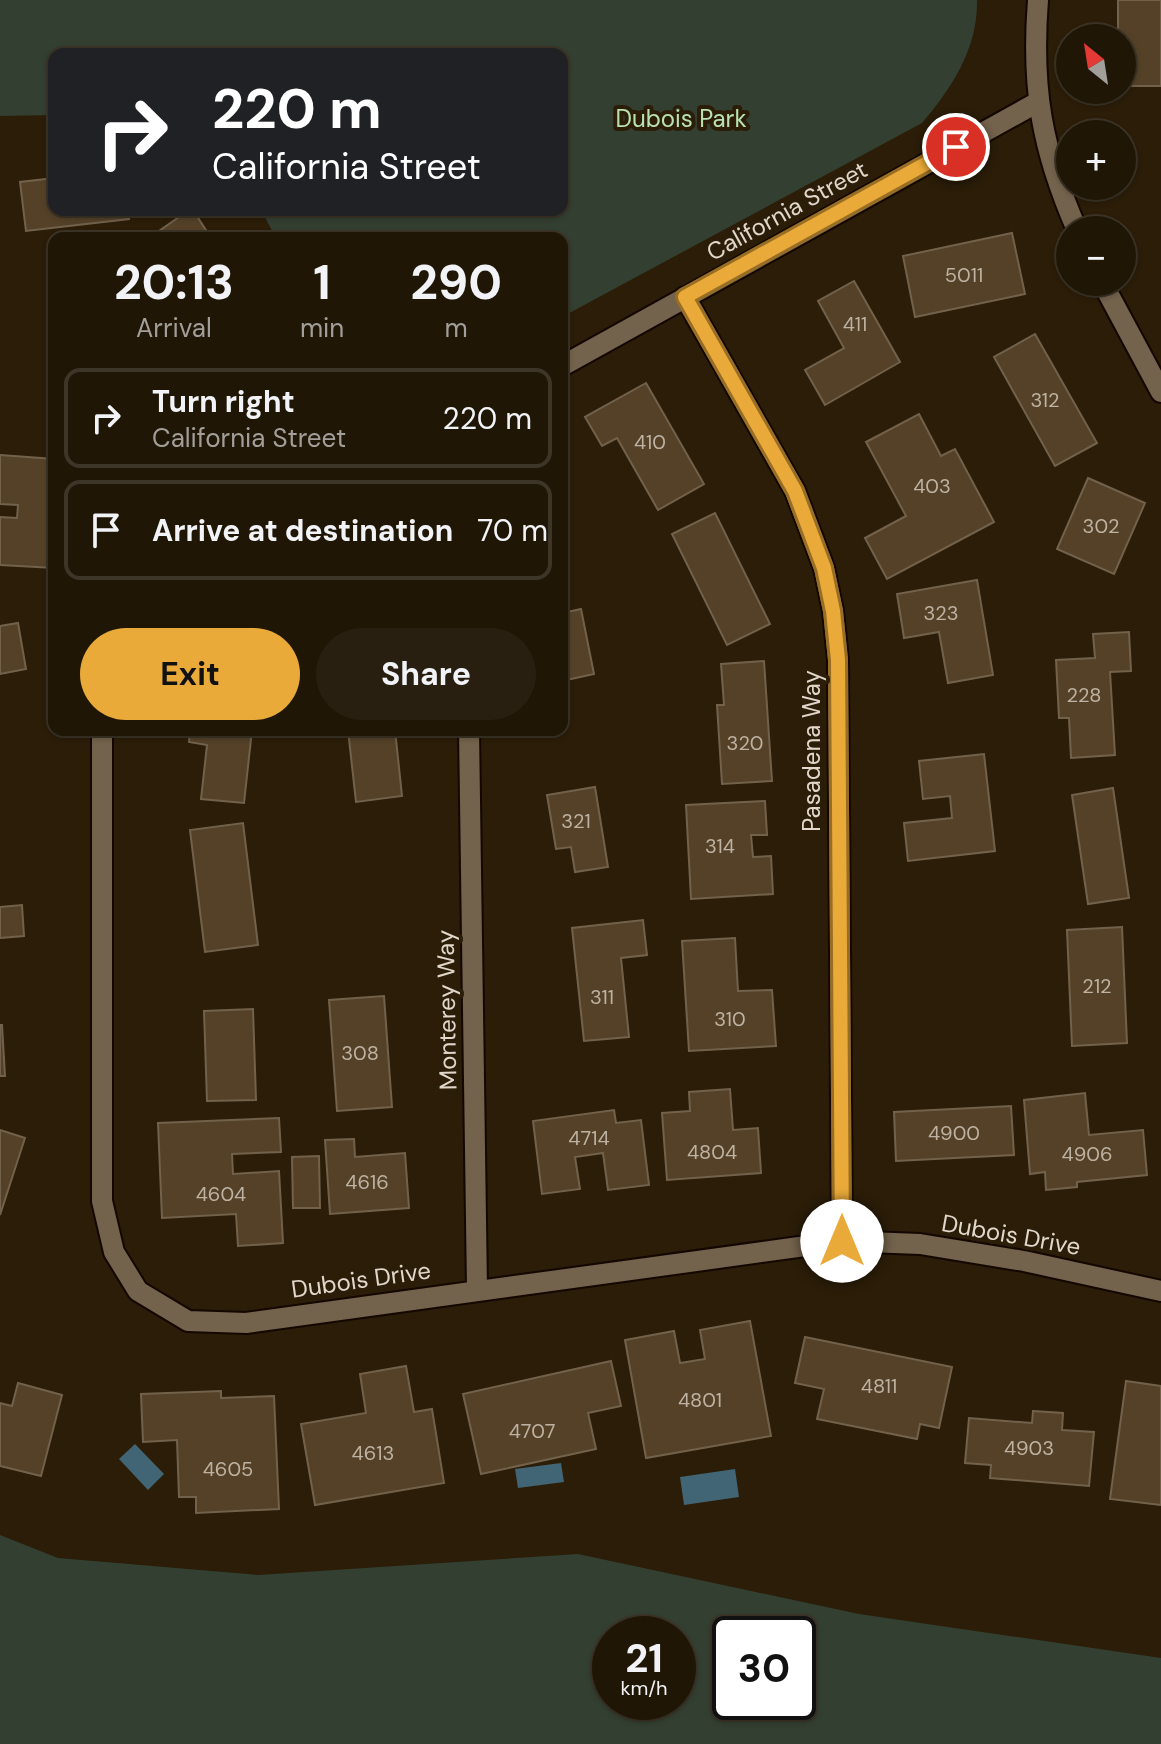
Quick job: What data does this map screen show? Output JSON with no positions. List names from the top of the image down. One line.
{"streets":{"street":["California Street","Pasadena Way","Monterey Way","Dubois Drive"]},"crossings":[["California Street","Pasadena Way"],["Pasadena Way","Dubois Drive"],["Monterey Way","Dubois Drive"]],"parks":["Dubois Park"],"house_numbers":["5011","411","312","410","403","302","323","228","320","321","314","212","311","310","308","4900","4714","4804","4906","4616","4604","4811","4801","4707","4903","4613","4605"],"north":"top left","page":{"map_buttons":["+","−"],"turn":["220 m","California Street"],"eta":["20:13","Arrival","1","min","290","m"],"list":[{"name":"Turn right","note":"California Street","value":"220 m"},{"name":"Arrive at destination","value":"70 m"}],"buttons":["Exit","Share"],"speed":"21 km/h","limit":"30"}}
